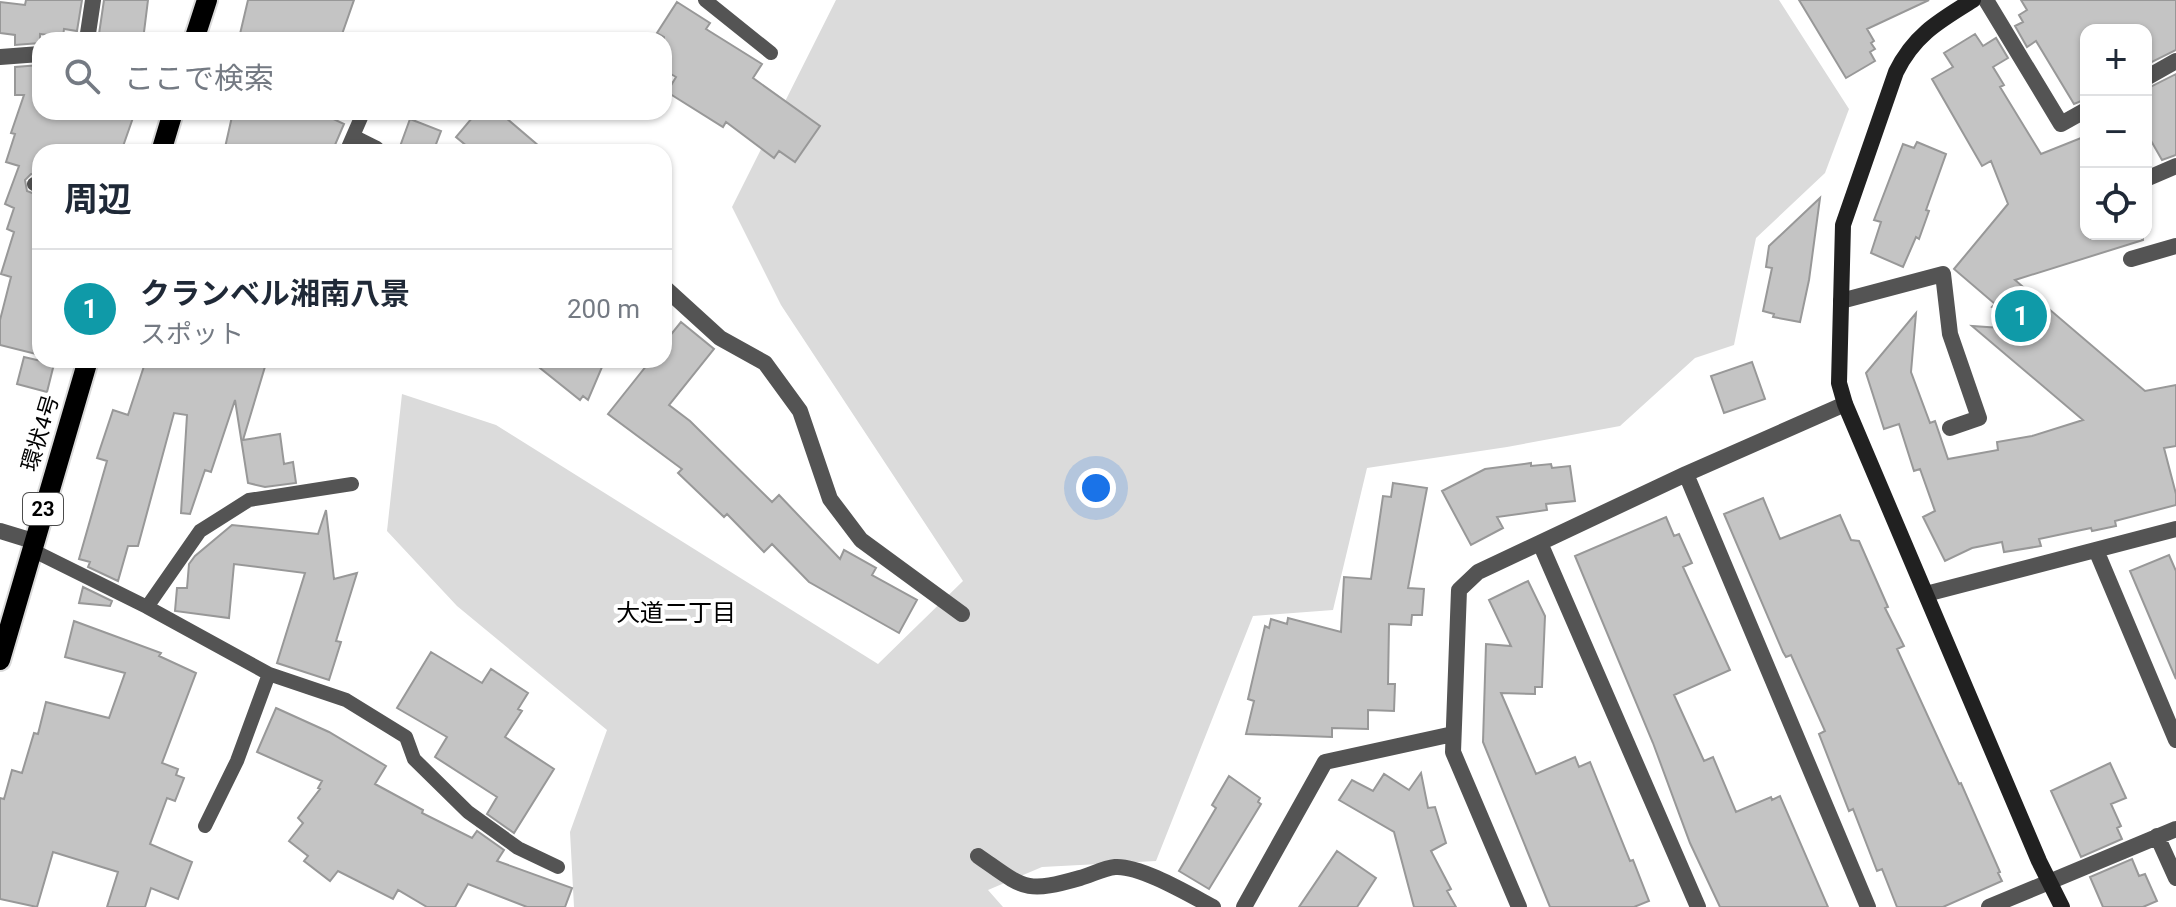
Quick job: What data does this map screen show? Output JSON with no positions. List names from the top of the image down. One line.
{"streets":{"main road":["環状4号","23"]},"districts":["大道二丁目"],"page":{"map_buttons":["+","−"],"search":"ここで検索","heading":"周辺","list":[{"mark":"1","name":"クランベル湘南八景","note":"スポット","value":"200 m"}],"pins":"1"}}
